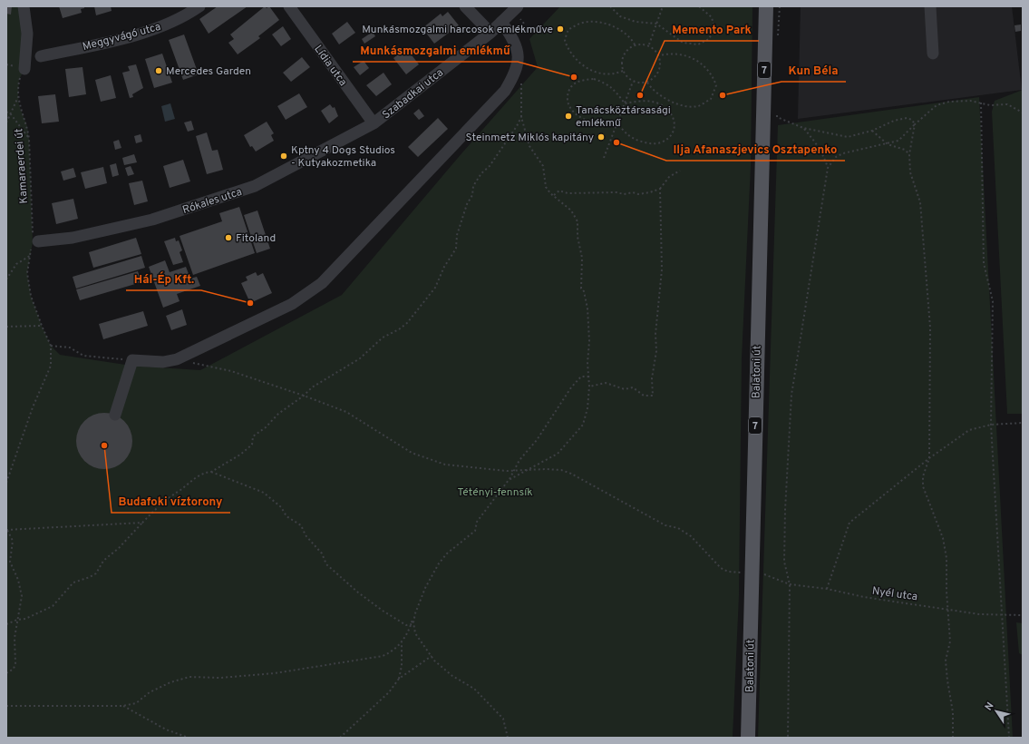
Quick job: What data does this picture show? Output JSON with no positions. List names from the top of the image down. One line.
{"streets":{"main road":["7","Balatoni út"],"street":["Meggyvágó utca","Lídia utca","Szabadkai utca","Rókales utca"],"path":["Kamaraerdei út","Nyél utca"]},"crossings":[["Lídia utca","Szabadkai utca"],["Lídia utca","Rókales utca"],["Szabadkai utca","Rókales utca"],["Kamaraerdei út","Rókales utca"]],"parks":["Tétényi-fennsík"],"places":["Munkásmozgalmi harcosok emlékműve","Mercedes Garden","Munkásmozgalmi emlékmű","Memento Park","Kun Béla","Tanácsköztársasági emlékmű","Steinmetz Miklós kapitány","Ilja Afanaszjevics Osztapenko","Kptny 4 Dogs Studios - Kutyakozmetika","Fitoland","Hál-Ép Kft.","Budafoki víztorony"],"north":"top left"}
